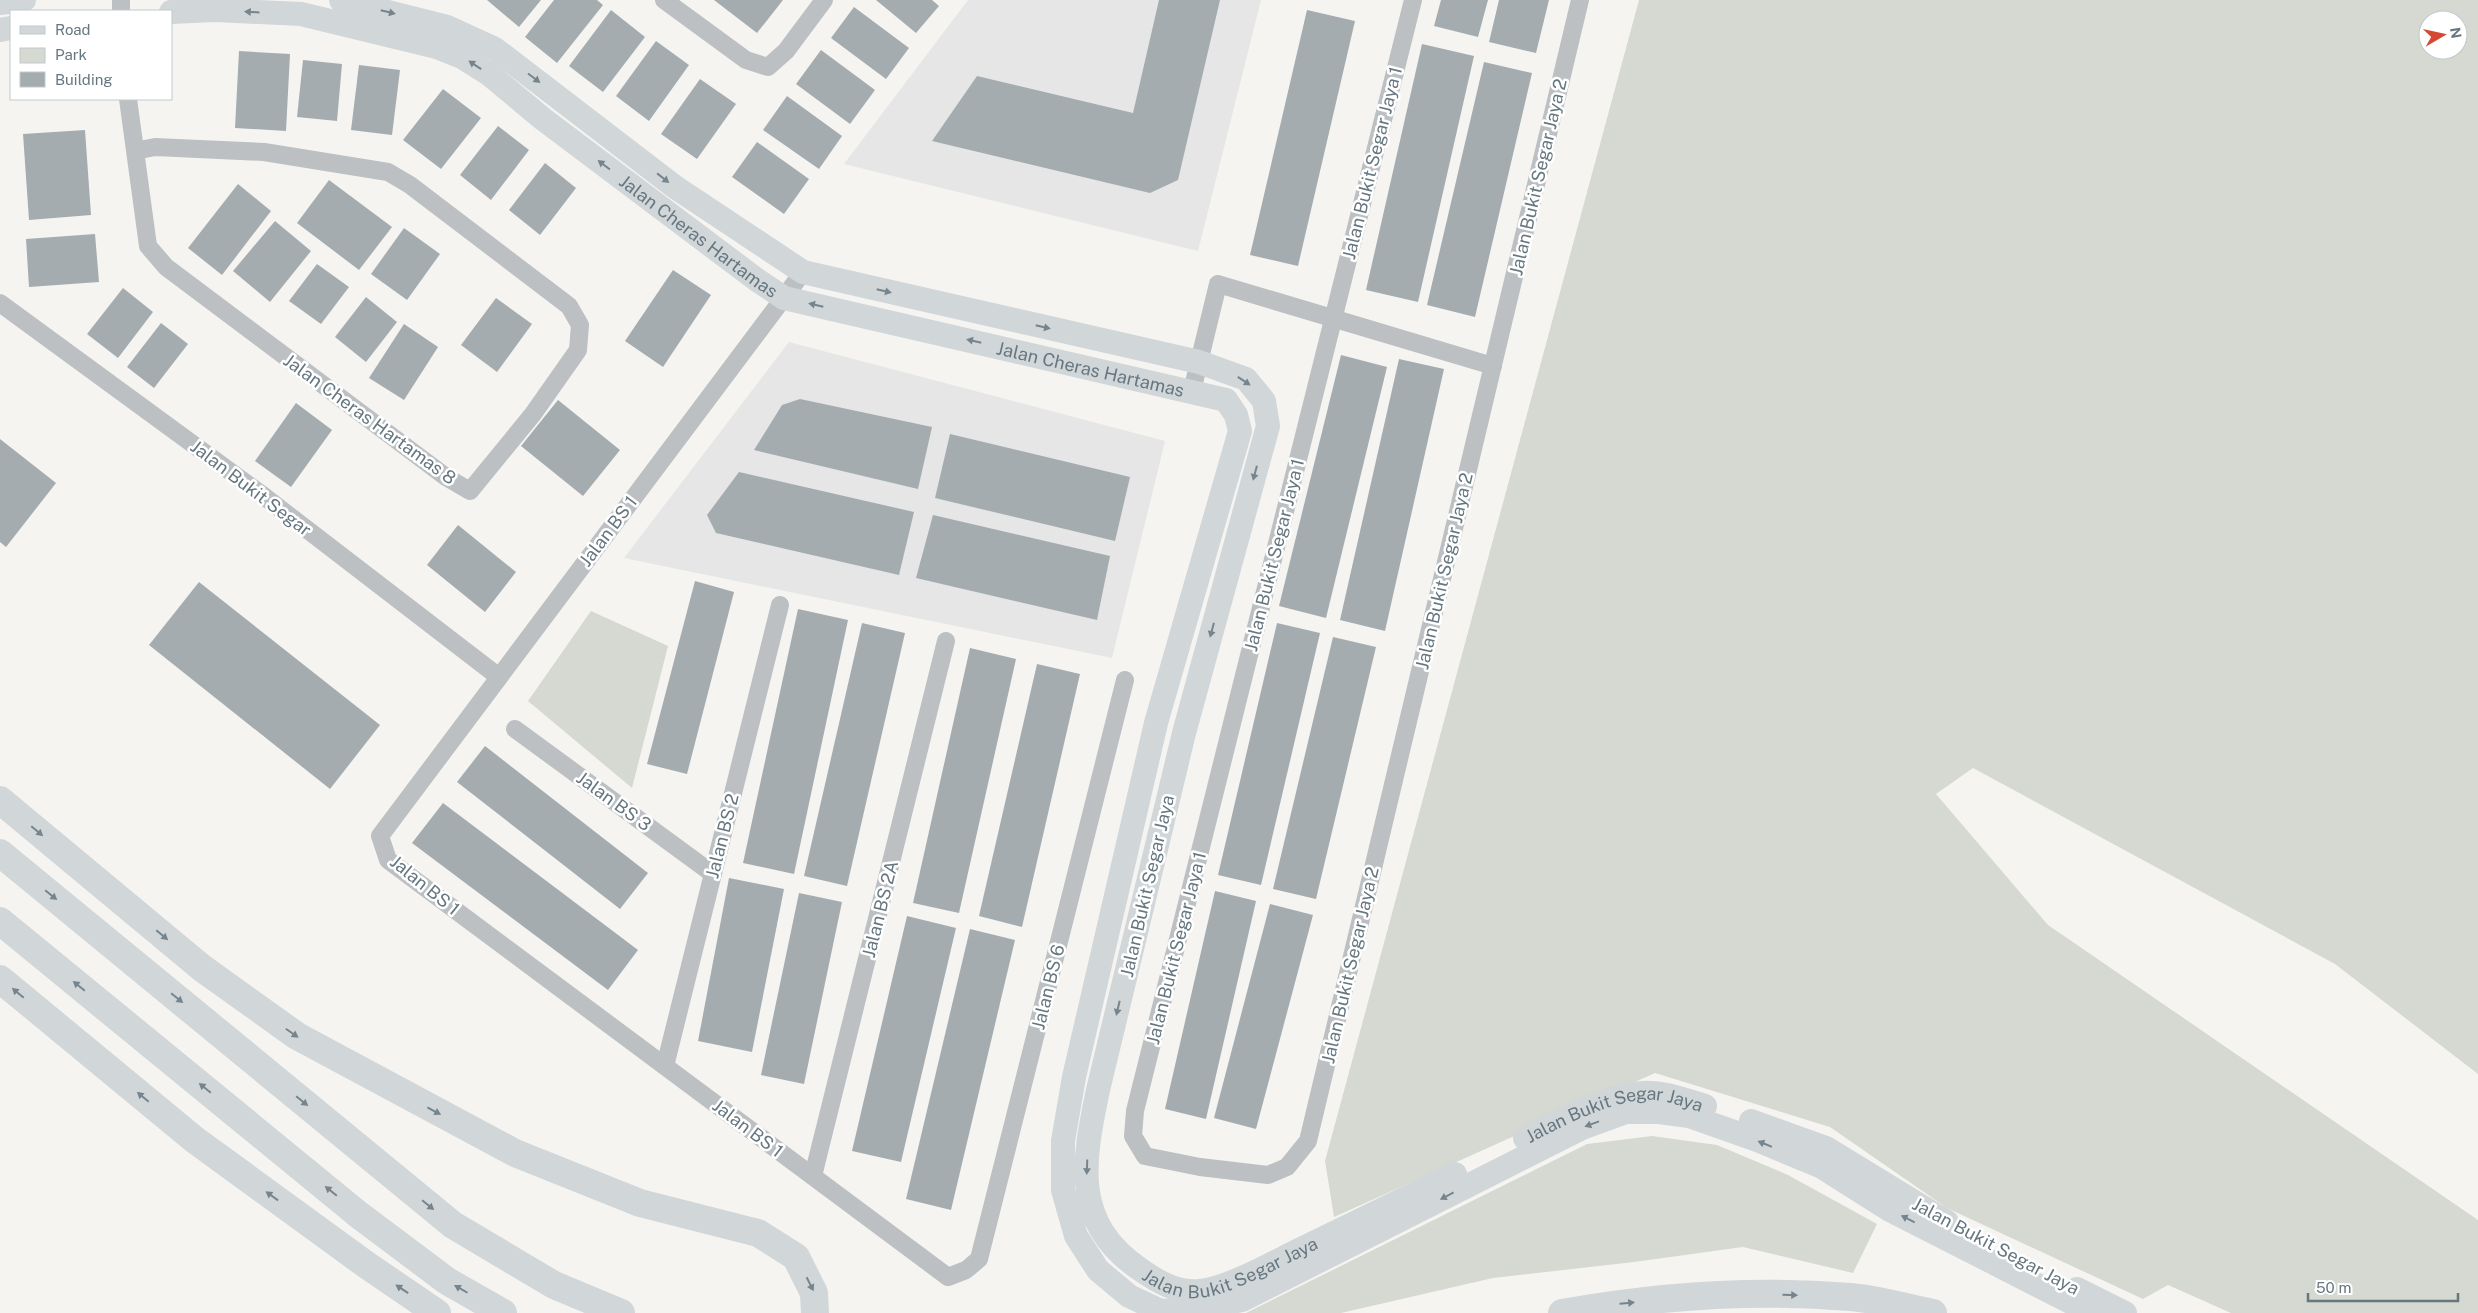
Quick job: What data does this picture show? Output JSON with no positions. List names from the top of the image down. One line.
{"streets":{"street":["Jalan Bukit Segar Jaya 1","Jalan Bukit Segar Jaya 2","Jalan Cheras Hartamas","Jalan Cheras Hartamas 8","Jalan Bukit Segar","Jalan BS 1","Jalan BS 3","Jalan BS 2","Jalan Bukit Segar Jaya","Jalan BS 2A","Jalan BS 6"]},"crossings":[["Jalan Bukit Segar Jaya 1","Jalan Bukit Segar Jaya 2"],["Jalan Cheras Hartamas","Jalan BS 1"],["Jalan Cheras Hartamas","Jalan Bukit Segar Jaya"],["Jalan Bukit Segar","Jalan BS 1"],["Jalan BS 1","Jalan BS 2"],["Jalan BS 1","Jalan BS 2A"],["Jalan BS 1","Jalan BS 6"],["Jalan BS 3","Jalan BS 2"]],"legend":["Road","Park","Building"],"scale_bar":"50 m","north":"right"}
